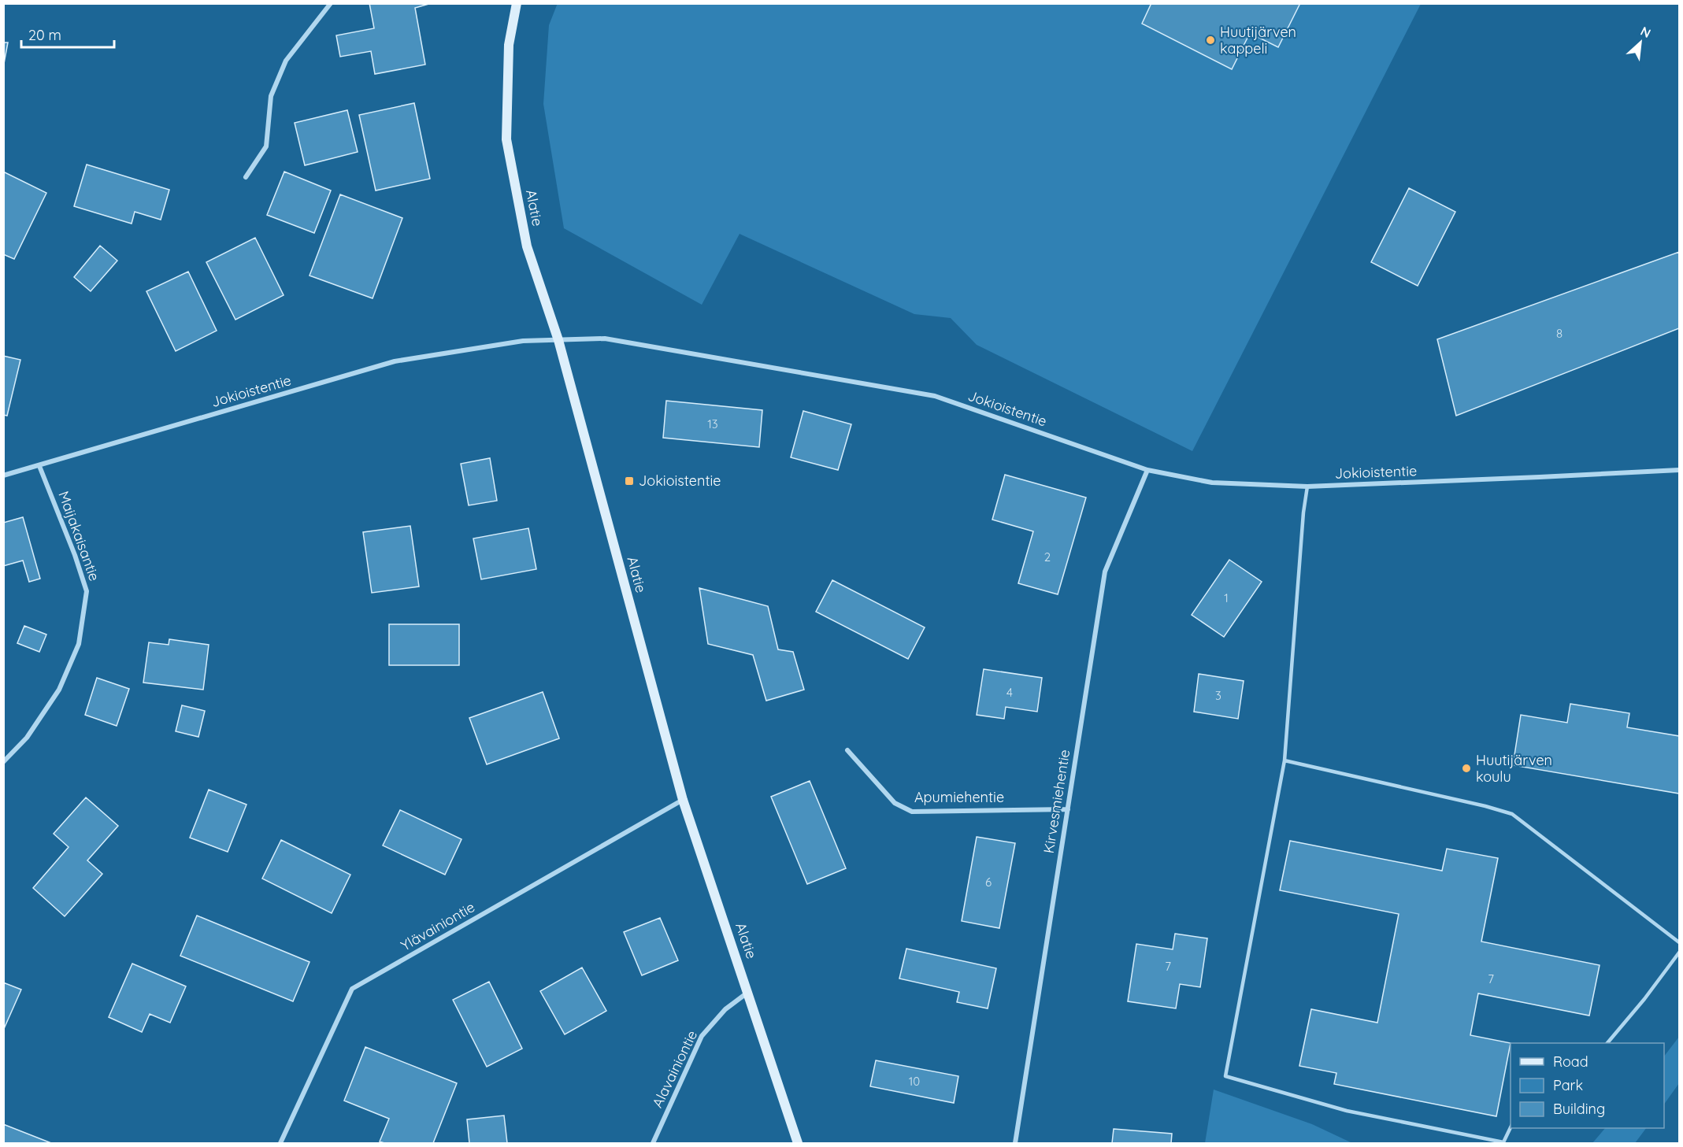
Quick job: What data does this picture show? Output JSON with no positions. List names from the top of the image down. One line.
{"streets":{"street":["Alatie","Jokioistentie","Maijakaisantie","Apumiehentie","Kirvesmiehentie","Ylävainiontie","Alavainiontie"]},"crossings":[["Alatie","Jokioistentie"],["Alatie","Ylävainiontie"],["Alatie","Alavainiontie"],["Jokioistentie","Maijakaisantie"],["Jokioistentie","Kirvesmiehentie"],["Apumiehentie","Kirvesmiehentie"]],"places":{"other":["Huutijärven kappeli","Huutijärven koulu"],"transit":["Jokioistentie"]},"house_numbers":["8","13","2","1","4","3","6","7","7","10"],"legend":["Road","Park","Building"],"scale_bar":"20 m","north":"top right"}
